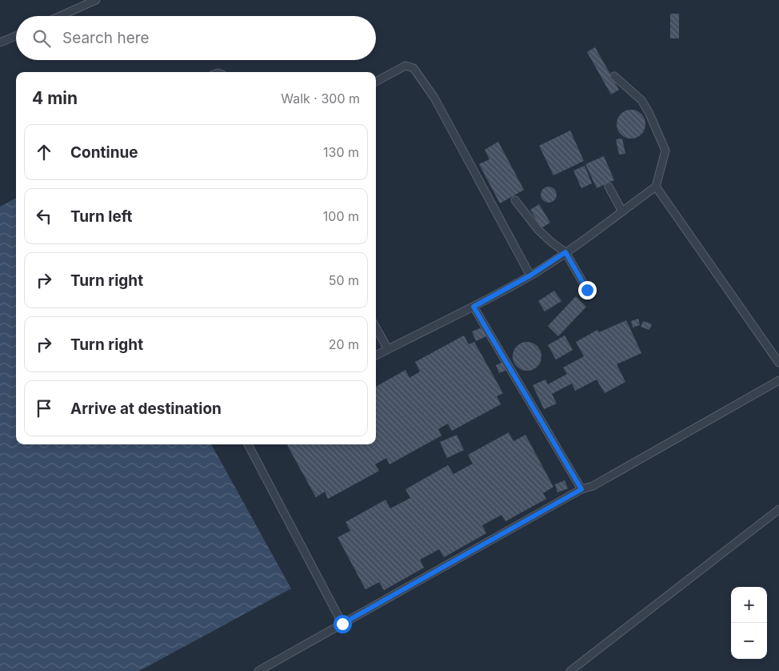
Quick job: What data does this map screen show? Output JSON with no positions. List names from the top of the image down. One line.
{"page":{"search":"Search here","heading":["4 min","Walk · 300 m"],"list":[["Continue","130 m"],["Turn left","100 m"],["Turn right","50 m"],["Turn right","20 m"],"Arrive at destination"],"map_buttons":["+","−"]}}
